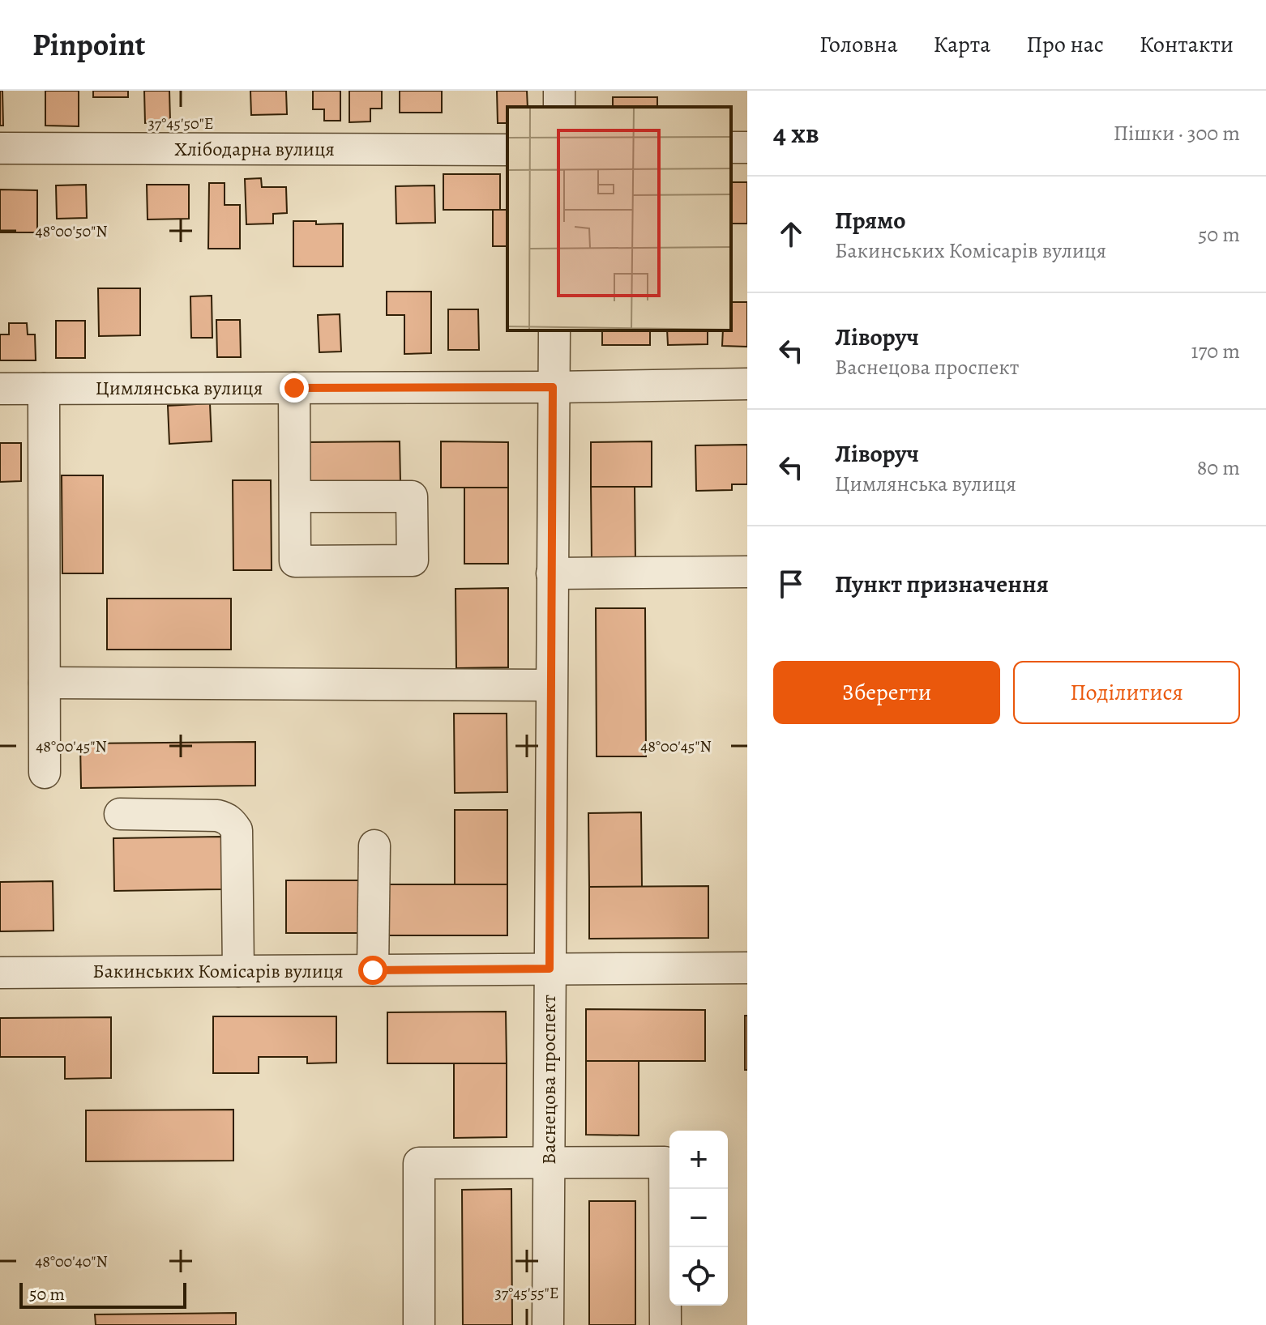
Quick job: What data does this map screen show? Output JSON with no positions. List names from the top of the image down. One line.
{"streets":{"street":["Хлібодарна вулиця","Цимлянська вулиця","Бакинських Комісарів вулиця","Васнецова проспект"]},"crossings":[["Цимлянська вулиця","Васнецова проспект"],["Бакинських Комісарів вулиця","Васнецова проспект"]],"scale_bar":"50 m","page":{"header":"Pinpoint","nav":["Головна","Карта","Про нас","Контакти"],"heading":["4 хв","Пішки · 300 m"],"list":[["Прямо","Бакинських Комісарів вулиця","50 m"],["Ліворуч","Васнецова проспект","170 m"],["Ліворуч","Цимлянська вулиця","80 m"],"Пункт призначення"],"buttons":["Зберегти","Поділитися"],"map_buttons":["+","−"],"scale":"50 m"},"coordinates":["37°45'50\"E","48°00'50\"N","48°00'45\"N","48°00'40\"N","37°45'55\"E"]}
